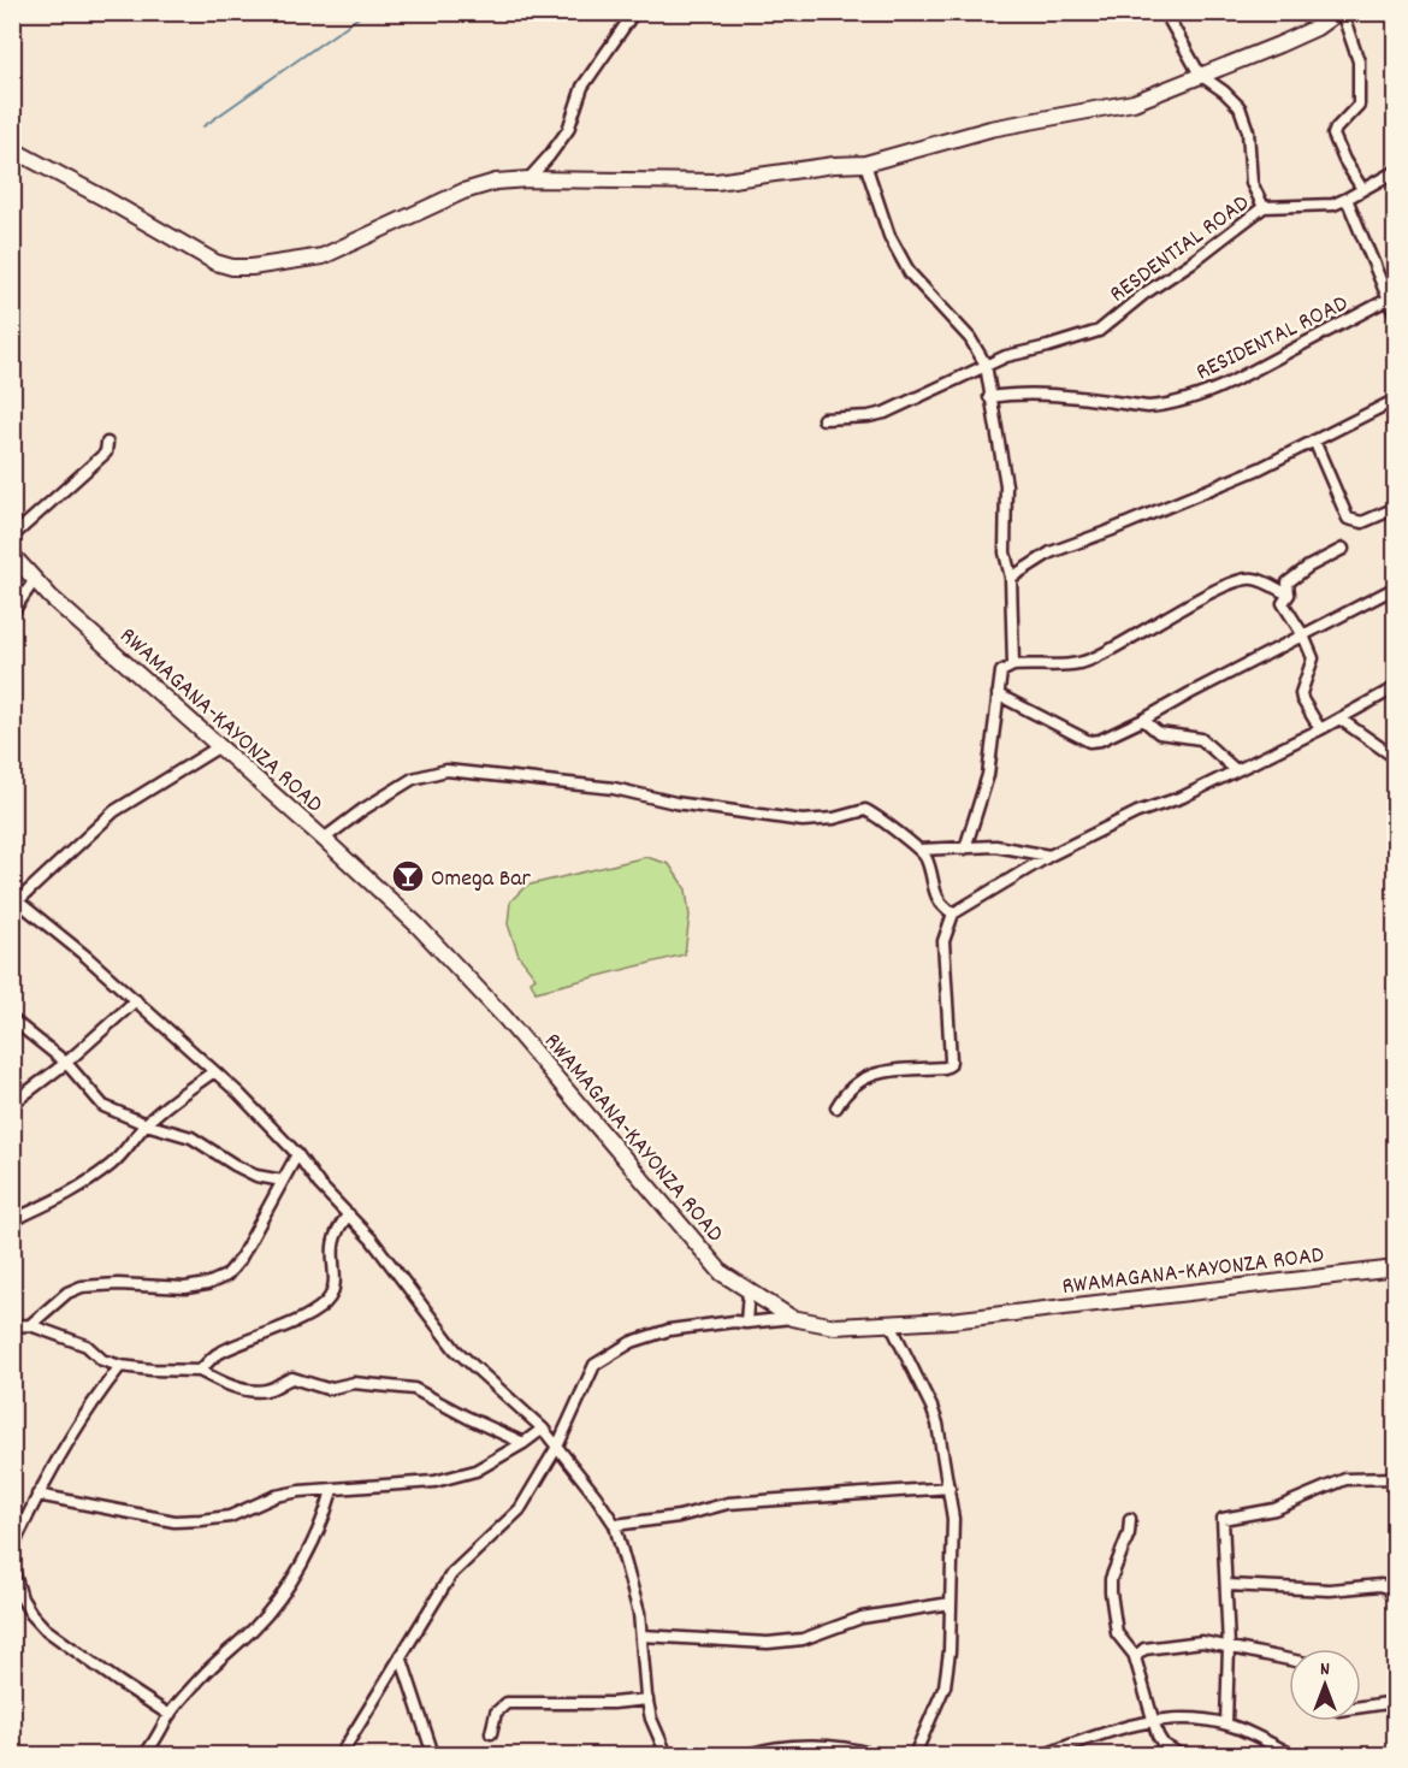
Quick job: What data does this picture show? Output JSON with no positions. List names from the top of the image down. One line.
{"streets":{"highway":["RWAMAGANA-KAYONZA ROAD"],"street":["RESDENTIAL ROAD","RESIDENTAL ROAD"]},"places":{"bar":["Omega Bar"]},"north":"top"}
